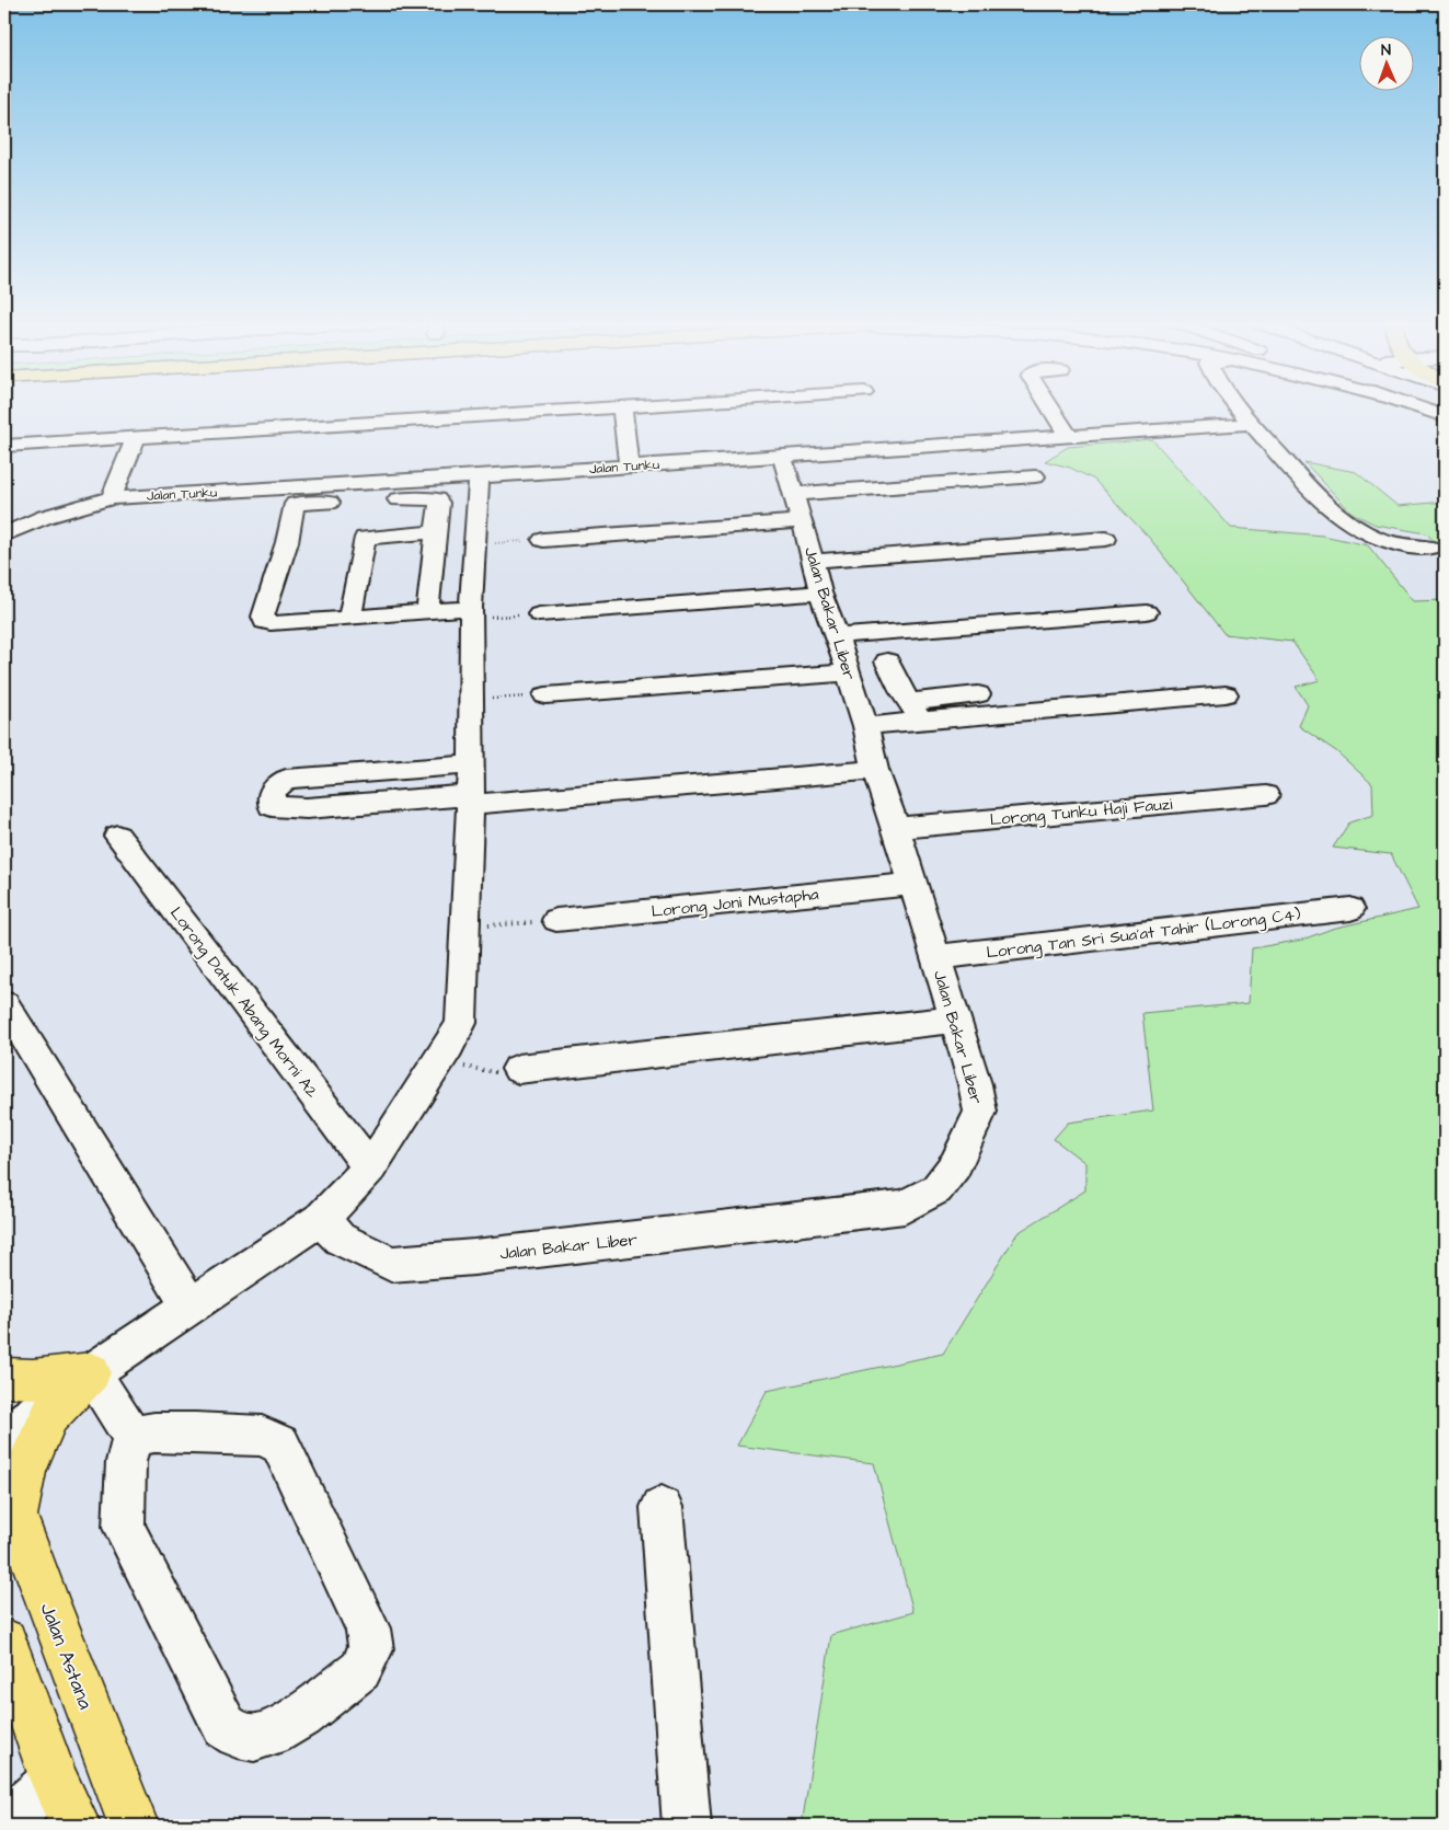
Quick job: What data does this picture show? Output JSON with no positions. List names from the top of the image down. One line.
{"streets":{"main road":["Jalan Astana"],"street":["Jalan Tunku","Jalan Bakar Liber","Lorong Tunku Haji Fauzi","Lorong Joni Mustapha","Lorong Tan Sri Sua'at Tahir (Lorong C4)","Lorong Datuk Abang Morni A2"]},"crossings":[["Jalan Tunku","Jalan Bakar Liber"],["Jalan Bakar Liber","Lorong Tunku Haji Fauzi"],["Jalan Bakar Liber","Lorong Joni Mustapha"],["Jalan Bakar Liber","Lorong Tan Sri Sua'at Tahir (Lorong C4)"]],"north":"top"}
